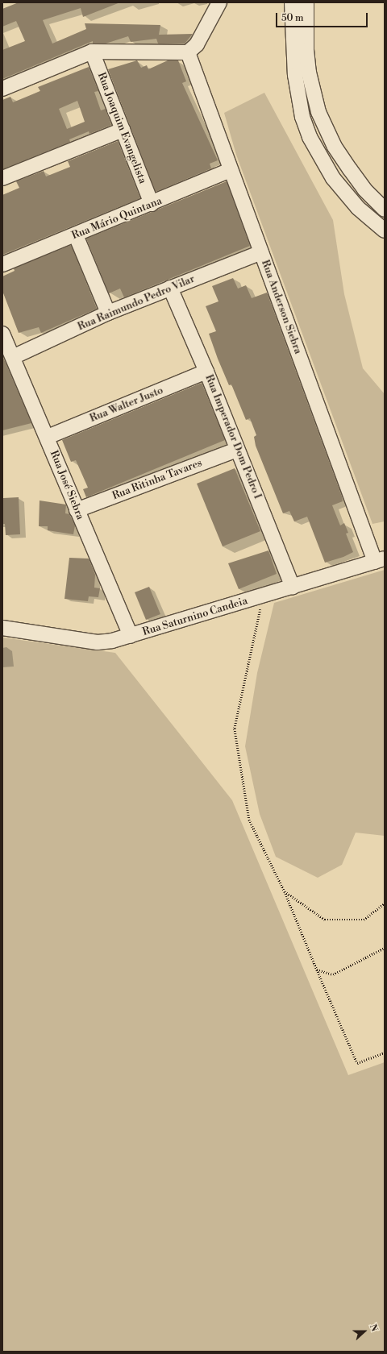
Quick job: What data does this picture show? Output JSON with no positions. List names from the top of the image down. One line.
{"streets":{"street":["Rua Joaquim Evangelista","Rua Mário Quintana","Rua Raimundo Pedro Vilar","Rua Anderson Siebra","Rua Walter Justo","Rua Imperador Dom Pedro I","Rua Ritinha Tavares","Rua José Siebra","Rua Saturnino Candeia"]},"crossings":[["Rua Joaquim Evangelista","Rua Mário Quintana"],["Rua Mário Quintana","Rua Anderson Siebra"],["Rua Raimundo Pedro Vilar","Rua Anderson Siebra"],["Rua Raimundo Pedro Vilar","Rua Imperador Dom Pedro I"],["Rua Raimundo Pedro Vilar","Rua José Siebra"],["Rua Anderson Siebra","Rua Saturnino Candeia"],["Rua Walter Justo","Rua Imperador Dom Pedro I"],["Rua Walter Justo","Rua José Siebra"],["Rua Imperador Dom Pedro I","Rua Ritinha Tavares"],["Rua Imperador Dom Pedro I","Rua Saturnino Candeia"],["Rua Ritinha Tavares","Rua José Siebra"],["Rua José Siebra","Rua Saturnino Candeia"]],"scale_bar":"50 m","north":"right"}
